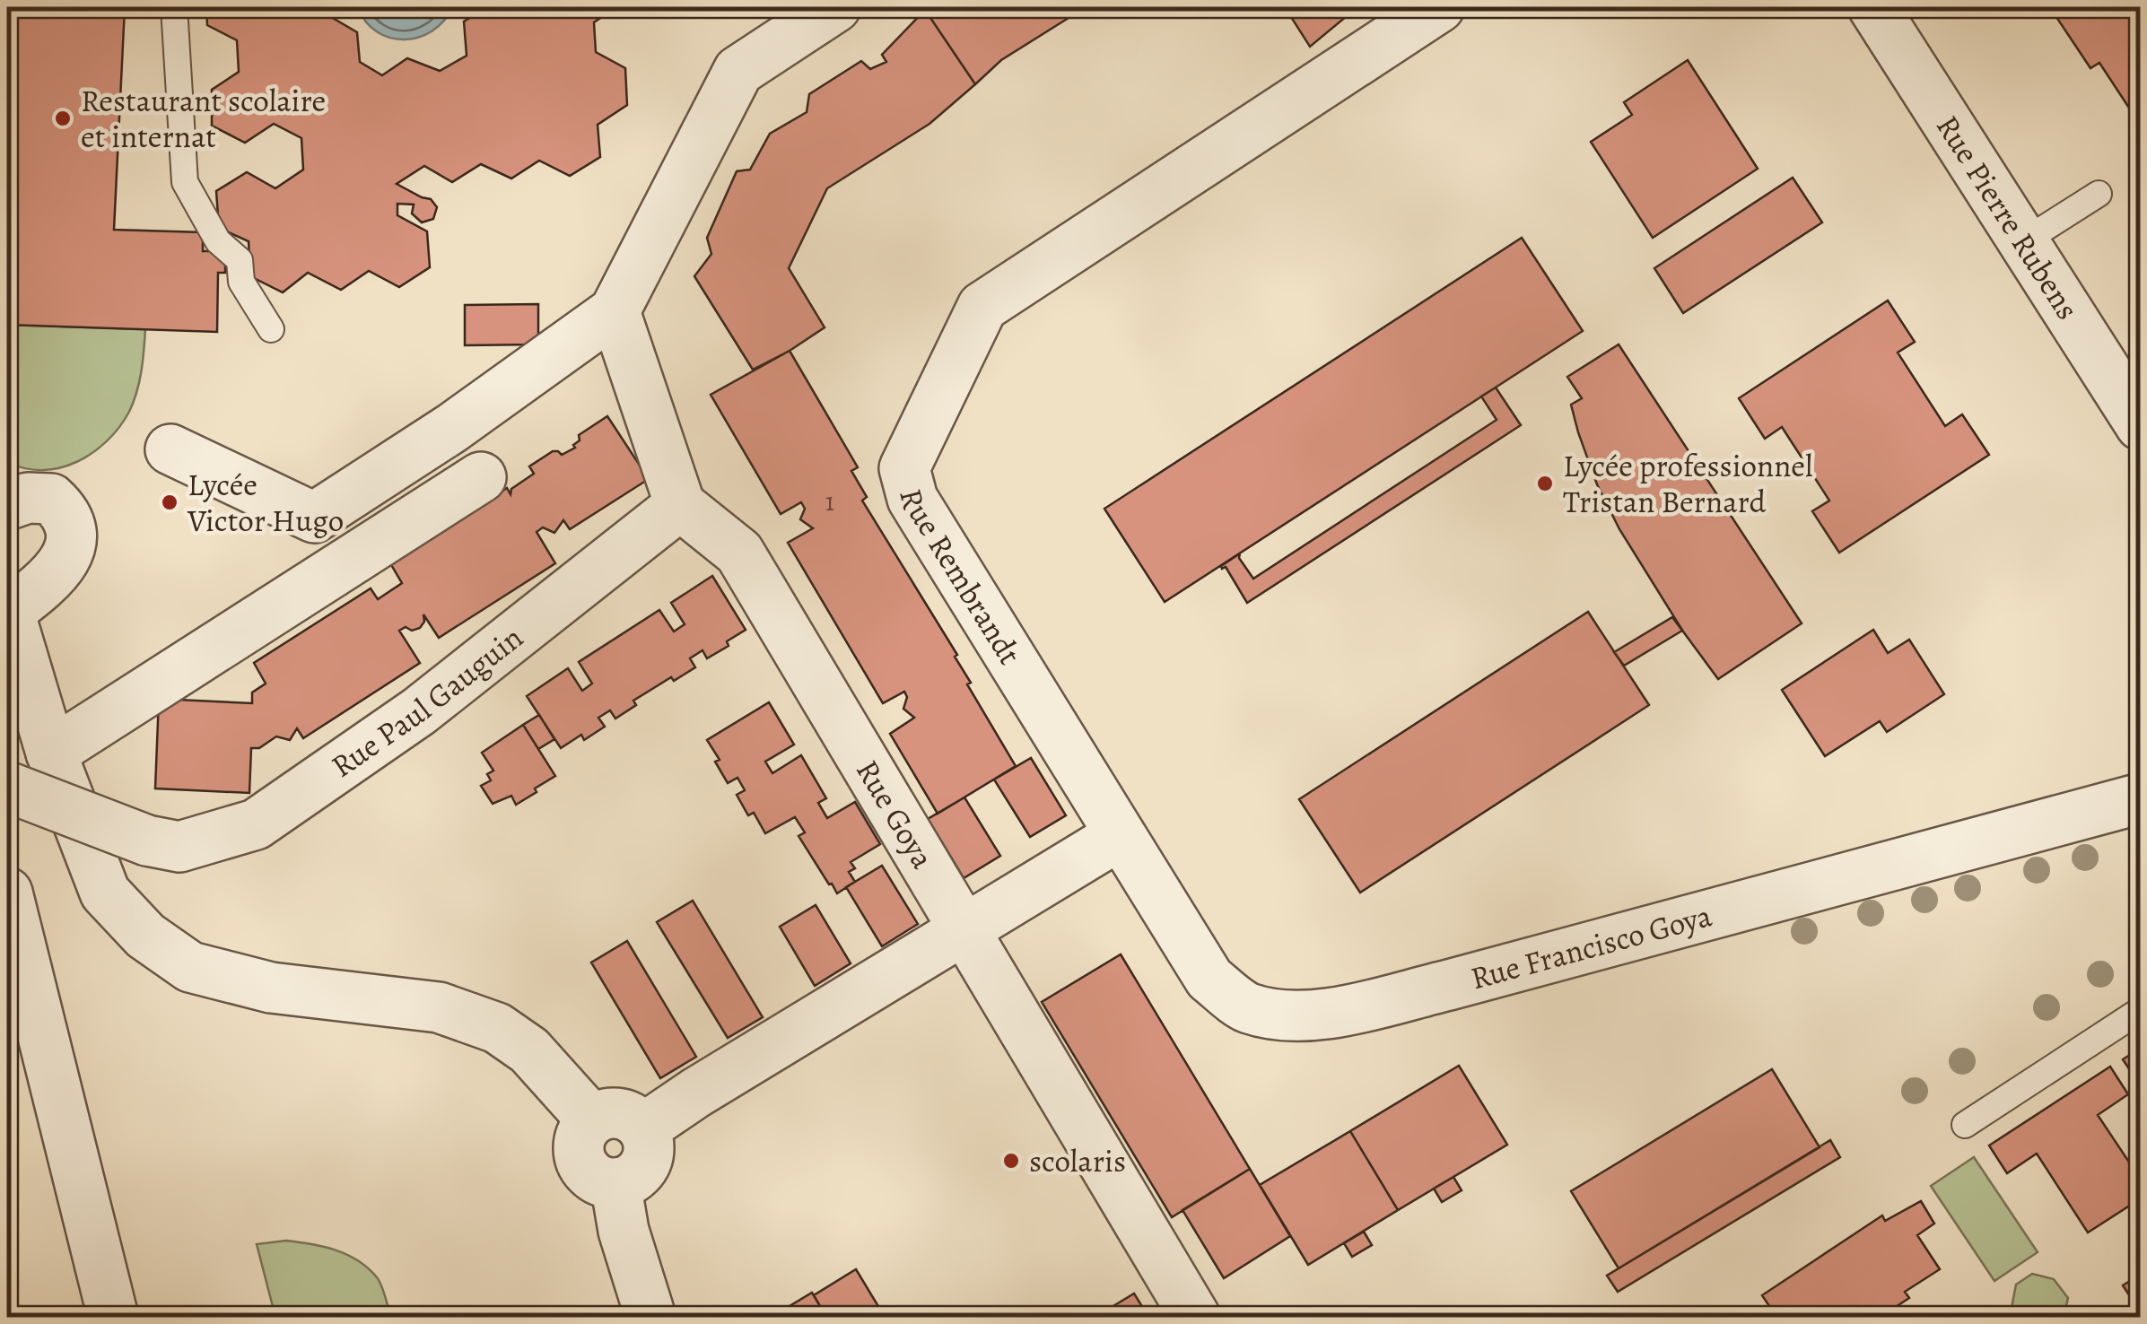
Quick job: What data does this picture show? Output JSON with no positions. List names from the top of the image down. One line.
{"streets":{"street":["Rue Pierre Rubens","Rue Rembrandt","Rue Paul Gauguin","Rue Goya","Rue Francisco Goya"]},"crossings":[["Rue Rembrandt","Rue Francisco Goya"],["Rue Paul Gauguin","Rue Goya"]],"places":["Restaurant scolaire et internat","Lycée professionnel Tristan Bernard","Lycée Victor Hugo","scolaris"],"house_numbers":["1"]}
